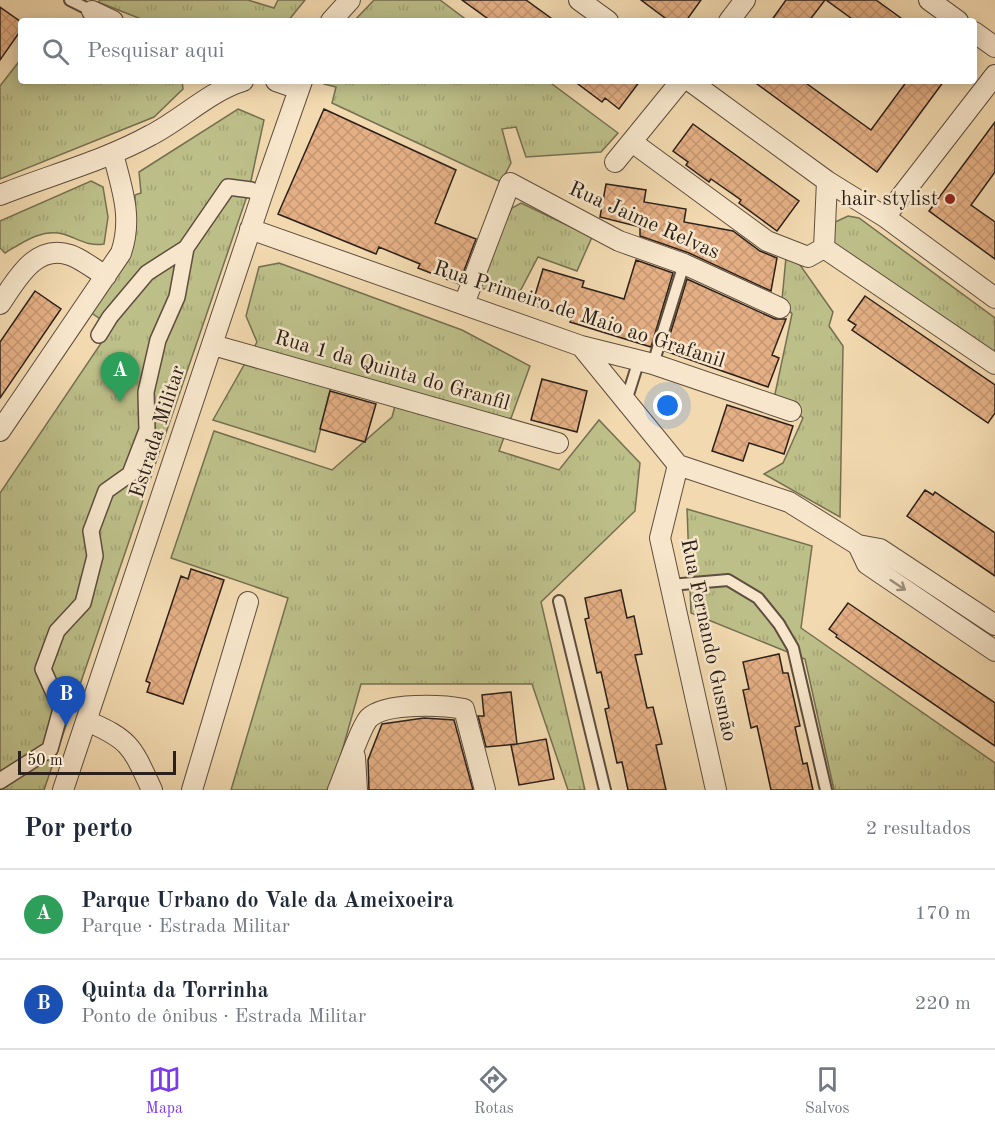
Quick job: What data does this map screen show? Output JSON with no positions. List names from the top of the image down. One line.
{"streets":{"street":["Rua Jaime Relvas","Rua Primeiro de Maio ao Grafanil","Rua 1 da Quinta do Granfil","Estrada Militar","Rua Fernando Gusmão"]},"crossings":[["Rua Jaime Relvas","Rua Primeiro de Maio ao Grafanil"],["Rua Primeiro de Maio ao Grafanil","Estrada Militar"],["Rua 1 da Quinta do Granfil","Estrada Militar"]],"places":["hair stylist"],"scale_bar":"50 m","page":{"search":"Pesquisar aqui","pins":["A","B"],"scale":"50 m","heading":["Por perto","2 resultados"],"list":[{"mark":"A","name":"Parque Urbano do Vale da Ameixoeira","note":"Parque · Estrada Militar","value":"170 m"},{"mark":"B","name":"Quinta da Torrinha","note":"Ponto de ônibus · Estrada Militar","value":"220 m"}],"nav":["Mapa","Rotas","Salvos"]}}
